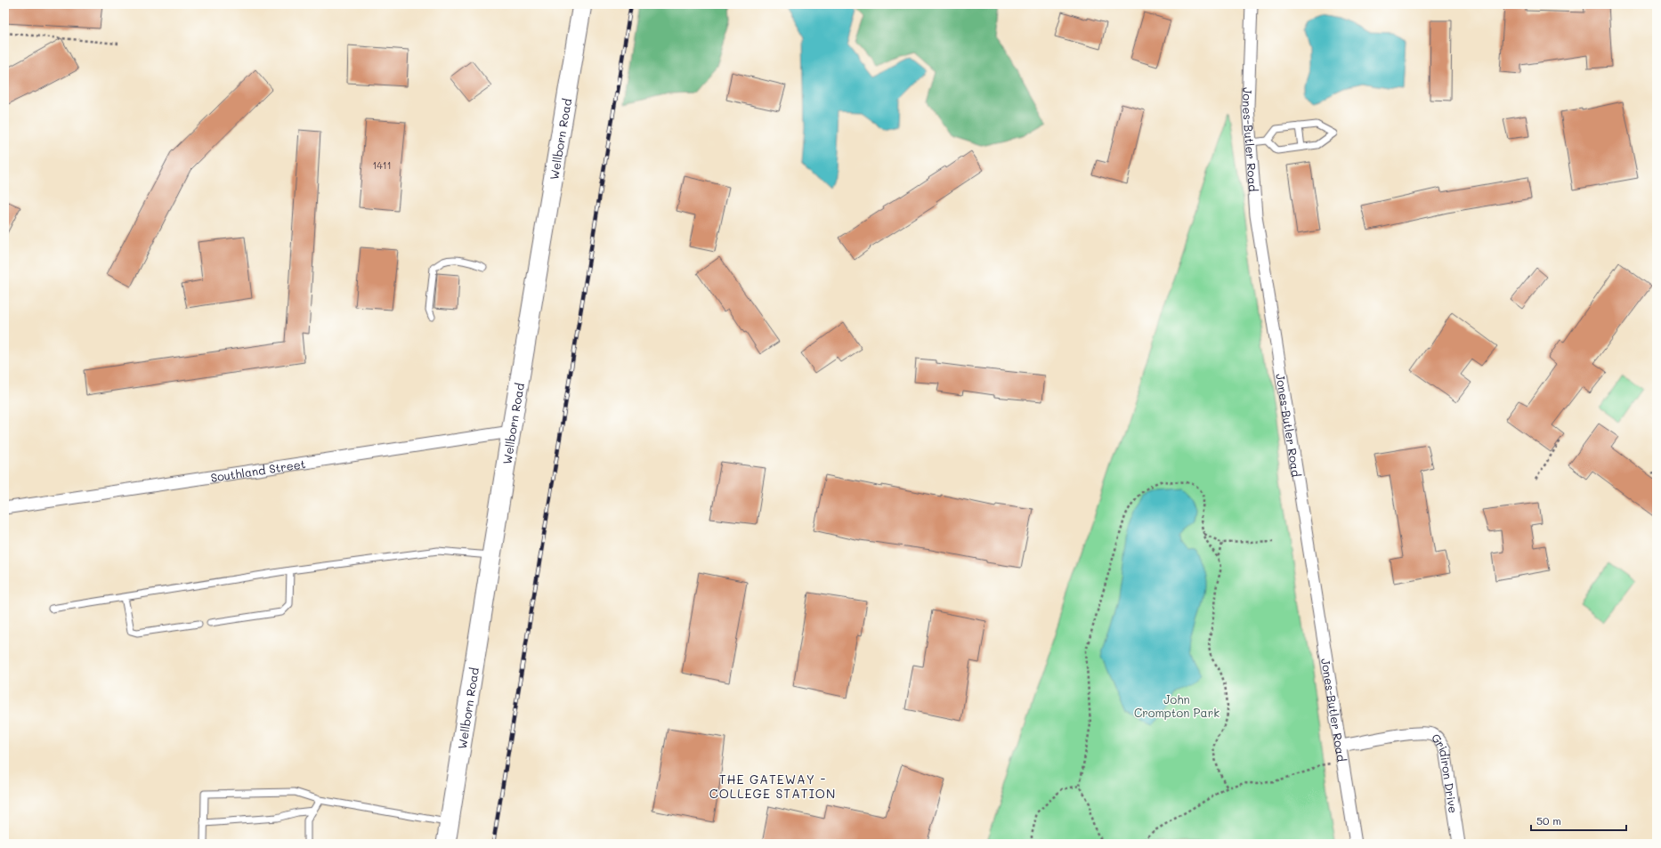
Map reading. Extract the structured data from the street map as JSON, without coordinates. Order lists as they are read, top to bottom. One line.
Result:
{"streets":{"main road":["Wellborn Road"],"street":["Jones-Butler Road","Southland Street","Gridiron Drive"]},"crossings":[["Wellborn Road","Southland Street"],["Jones-Butler Road","Gridiron Drive"]],"districts":["THE GATEWAY - COLLEGE STATION"],"parks":["John Crompton Park"],"house_numbers":["1411"],"scale_bar":"50 m"}
